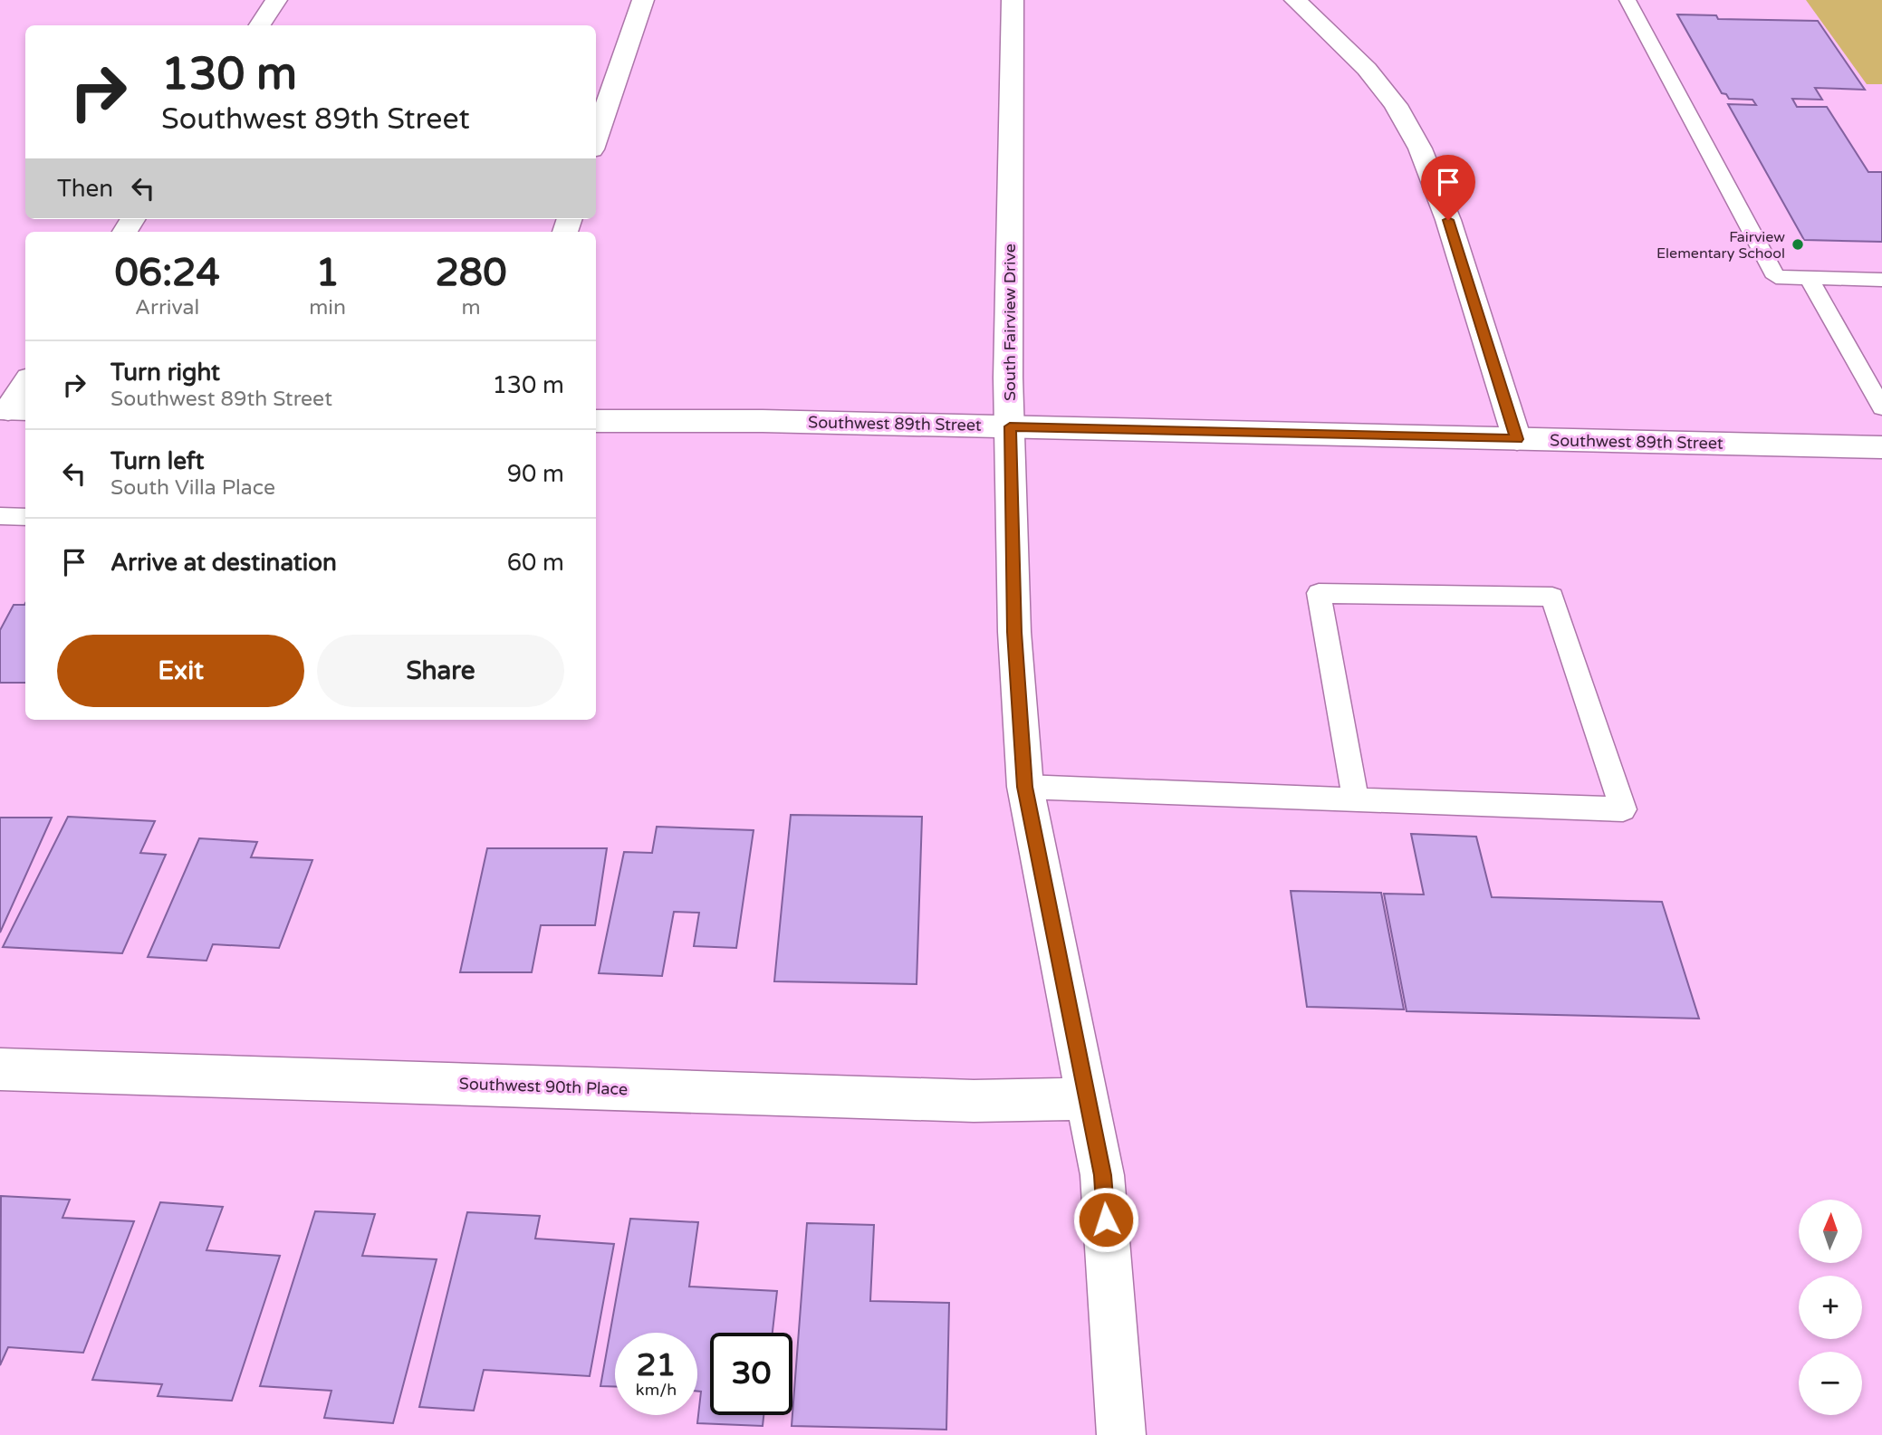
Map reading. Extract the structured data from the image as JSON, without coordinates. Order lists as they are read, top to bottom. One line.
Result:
{"streets":{"street":["South Fairview Drive","Southwest 89th Street","Southwest 90th Place"]},"crossings":[["South Fairview Drive","Southwest 89th Street"],["South Fairview Drive","Southwest 90th Place"]],"places":["Fairview Elementary School"],"north":"top","page":{"turn":["130 m","Southwest 89th Street"],"then":"Then","eta":["06:24","Arrival","1","min","280","m"],"list":[{"name":"Turn right","note":"Southwest 89th Street","value":"130 m"},{"name":"Turn left","note":"South Villa Place","value":"90 m"},{"name":"Arrive at destination","value":"60 m"}],"buttons":["Exit","Share"],"map_buttons":["+","−"],"speed":"21 km/h","limit":"30"}}
